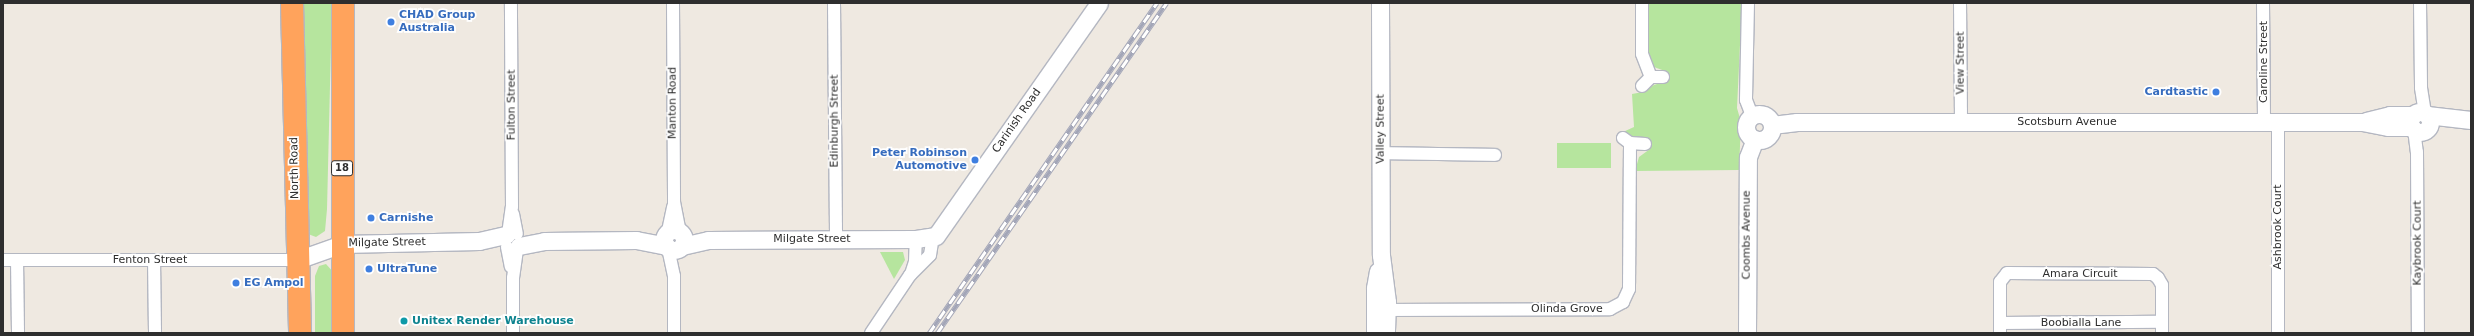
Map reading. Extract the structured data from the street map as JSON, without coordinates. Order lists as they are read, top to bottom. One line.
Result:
{"streets":{"highway":["North Road","18"],"street":["Caroline Street","View Street","Manton Road","Fulton Street","Edinburgh Street","Carinish Road","Scotsburn Avenue","Valley Street","Ashbrook Court","Coombs Avenue","Milgate Street","Kaybrook Court","Fenton Street","Amara Circuit","Olinda Grove","Boobialla Lane"]},"crossings":[["Caroline Street","Scotsburn Avenue"],["Caroline Street","Ashbrook Court"],["View Street","Scotsburn Avenue"],["Manton Road","Milgate Street"],["Fulton Street","Milgate Street"],["Edinburgh Street","Milgate Street"],["Scotsburn Avenue","Ashbrook Court"],["Scotsburn Avenue","Coombs Avenue"],["Scotsburn Avenue","Kaybrook Court"],["Valley Street","Olinda Grove"],["North Road","Milgate Street"],["North Road","Fenton Street"],["18","Milgate Street"],["Milgate Street","Fenton Street"],["Amara Circuit","Boobialla Lane"]],"places":["CHAD Group Australia","Cardtastic","Peter Robinson Automotive","Carnishe","UltraTune","EG Ampol","Unitex Render Warehouse"]}
